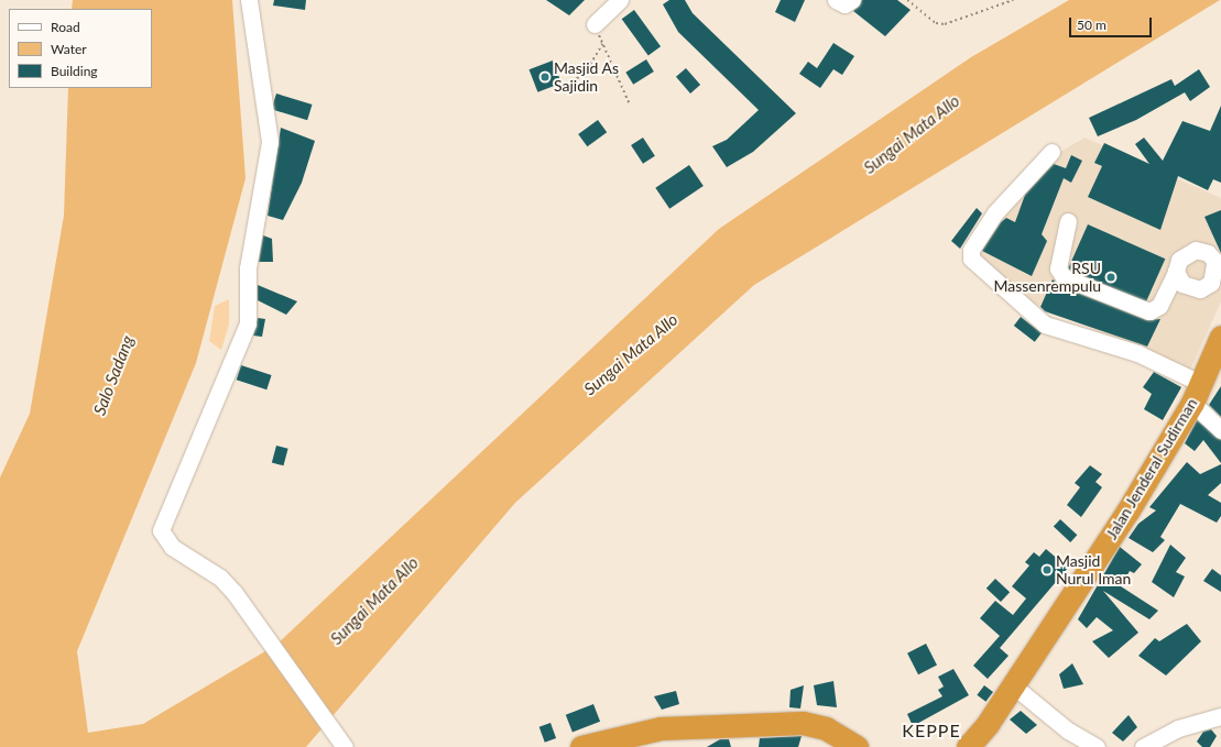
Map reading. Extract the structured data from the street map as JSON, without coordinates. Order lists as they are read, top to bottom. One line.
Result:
{"streets":{"highway":["Jalan Jenderal Sudirman"]},"districts":["KEPPE"],"water":["Sungai Mata Allo","Salo Sadang"],"places":["Masjid As Sajidin","RSU Massenrempulu","Masjid Nurul Iman"],"legend":["Road","Water","Building"],"scale_bar":"50 m"}
